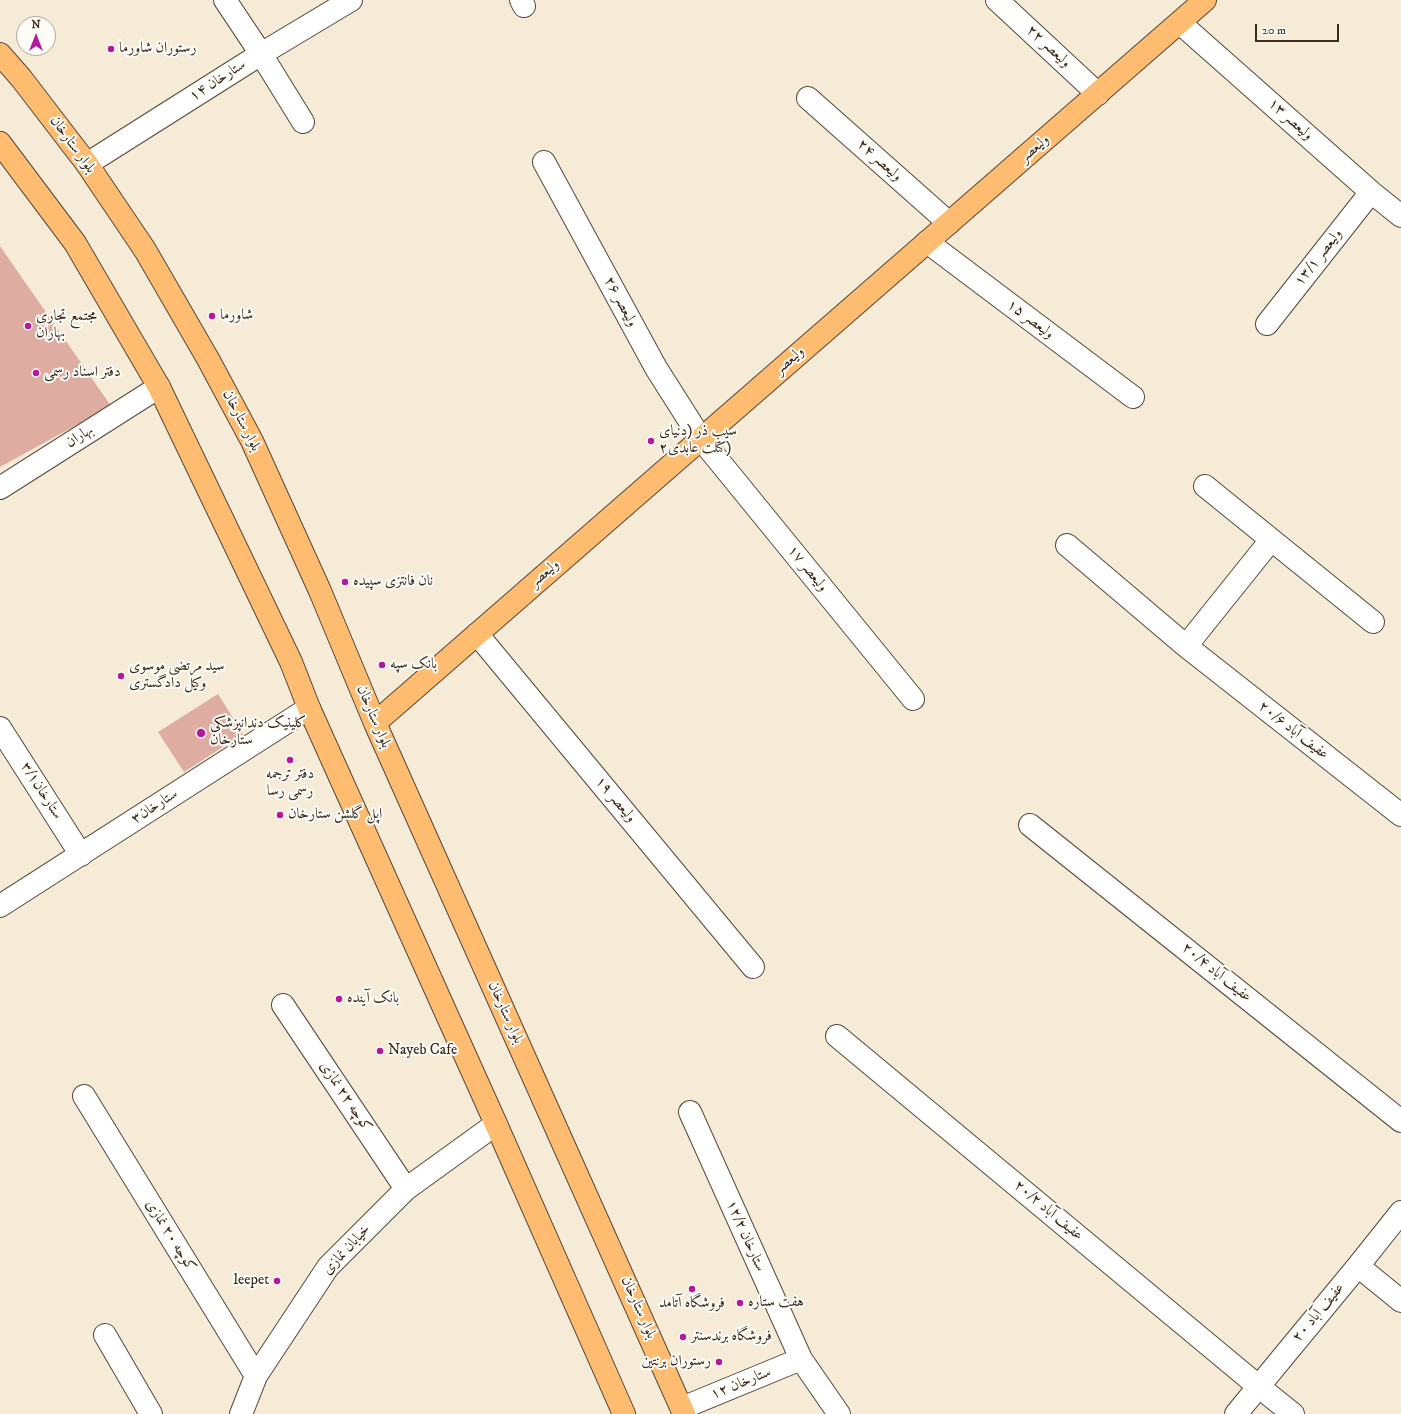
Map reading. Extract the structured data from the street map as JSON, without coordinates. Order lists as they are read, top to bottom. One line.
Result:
{"streets":{"main road":["بلوار ستارخان","ولیعصر"],"street":["۲۲ ولیعصر","۱۴ ستارخان","۱۳ ولیعصر","۲۴ ولیعصر","۱۳/۱ ولیعصر","۲۶ ولیعصر","۱۵ ولیعصر","بهاران","۱۷ ولیعصر","عفیف آباد ۲۰/۶","ستارخان۳/۱","۱۹ ولیعصر","ستارخان۳","عفیف آباد ۲۰/۴","کوچه ۲۲ نمازی","عفیف آباد ۲۰/۲","کوچه ۲۰ نمازی","۱۲/۲ ستارخان","خیابان نمازی","عفیف آباد ۲۰","۱۲ ستارخان"]},"crossings":[["۲۲ ولیعصر","ولیعصر"],["۱۴ ستارخان","بلوار ستارخان"],["۱۳ ولیعصر","ولیعصر"],["۱۳ ولیعصر","۱۳/۱ ولیعصر"],["بلوار ستارخان","ولیعصر"],["بلوار ستارخان","۱۲ ستارخان"],["ولیعصر","۲۴ ولیعصر"],["ولیعصر","۲۶ ولیعصر"],["ولیعصر","۱۵ ولیعصر"],["ولیعصر","۱۷ ولیعصر"],["ولیعصر","۱۹ ولیعصر"],["۲۶ ولیعصر","۱۷ ولیعصر"],["ستارخان۳/۱","ستارخان۳"],["کوچه ۲۲ نمازی","خیابان نمازی"],["عفیف آباد ۲۰/۲","عفیف آباد ۲۰"],["کوچه ۲۰ نمازی","خیابان نمازی"],["۱۲/۲ ستارخان","۱۲ ستارخان"]],"places":["رستوران شاورما","شاورما","مجتمع تجاری بهاران","دفتر اسناد رسمی","سیب ذر (دنیای کتلت عابدی۲)","نان فانتزی سپیده","بانک سپه","سید مرتضی موسوی وکیل دادگستری","کلینیک دندانپزشکی ستارخان","دفتر ترجمه رسمی رسا","اپل گلشن ستارخان","بانک آینده","Nayeb Cafe","leepet","فروشگاه آتامد","هفت ستاره","فروشگاه برندسنتر","رستوران برنتین"],"scale_bar":"20 m","north":"top"}
